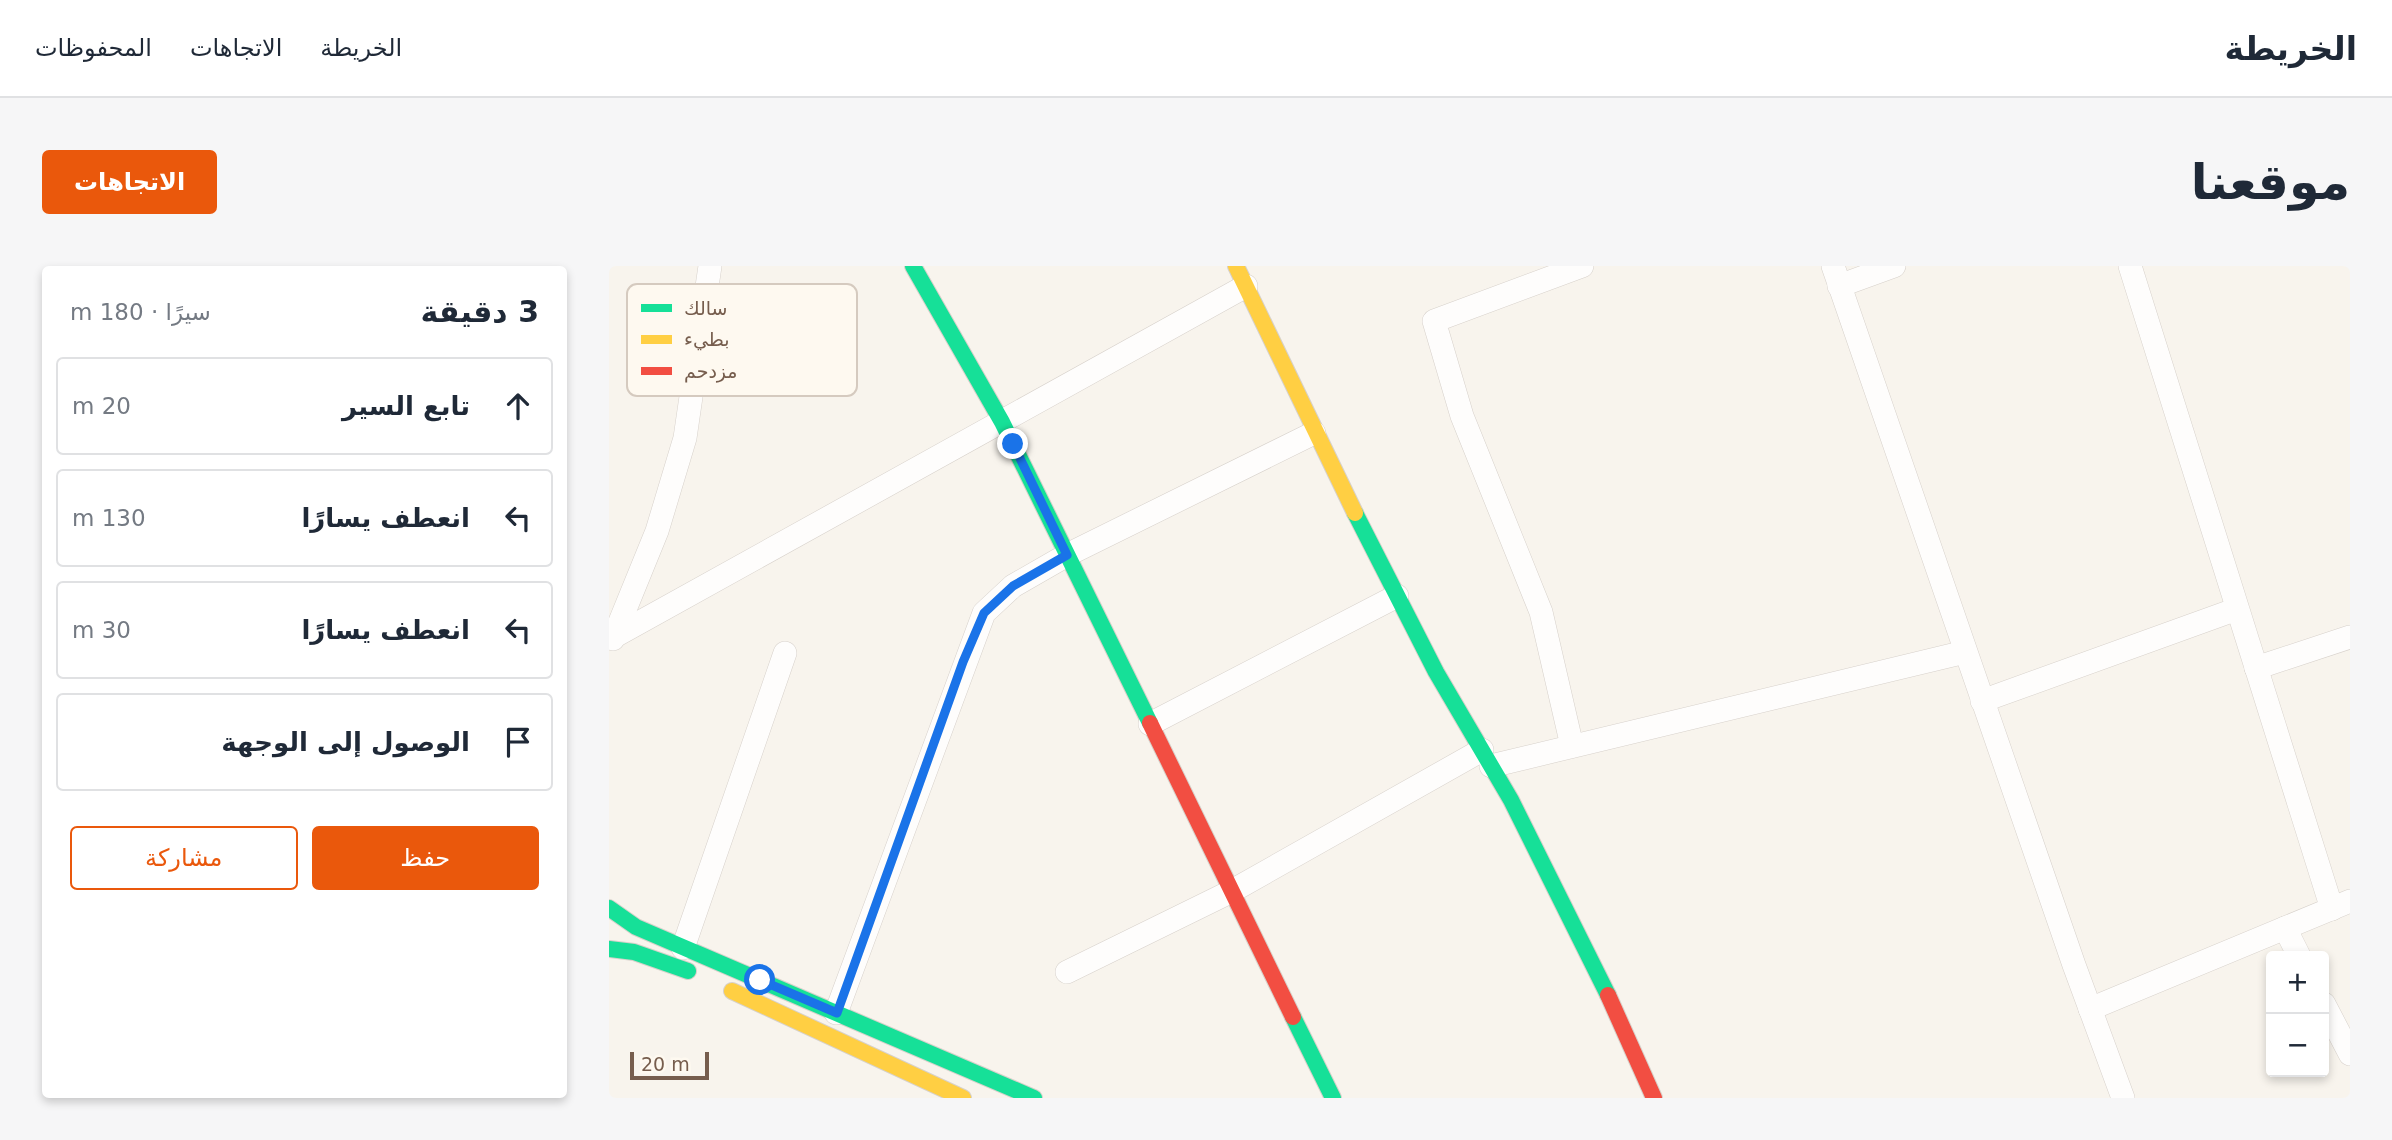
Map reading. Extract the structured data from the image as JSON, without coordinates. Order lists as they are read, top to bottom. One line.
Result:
{"legend":["سالك","بطيء","مزدحم"],"scale_bar":"20 m","page":{"header":"الخريطة","nav":["الخريطة","الاتجاهات","المحفوظات"],"buttons":["الاتجاهات",["حفظ","مشاركة"]],"title":"موقعنا","heading":["3 دقيقة","سيرًا · 180 m"],"list":[["تابع السير","20 m"],["انعطف يسارًا","130 m"],["انعطف يسارًا","30 m"],"الوصول إلى الوجهة"],"map_buttons":["+","−"],"scale":"20 m"}}
